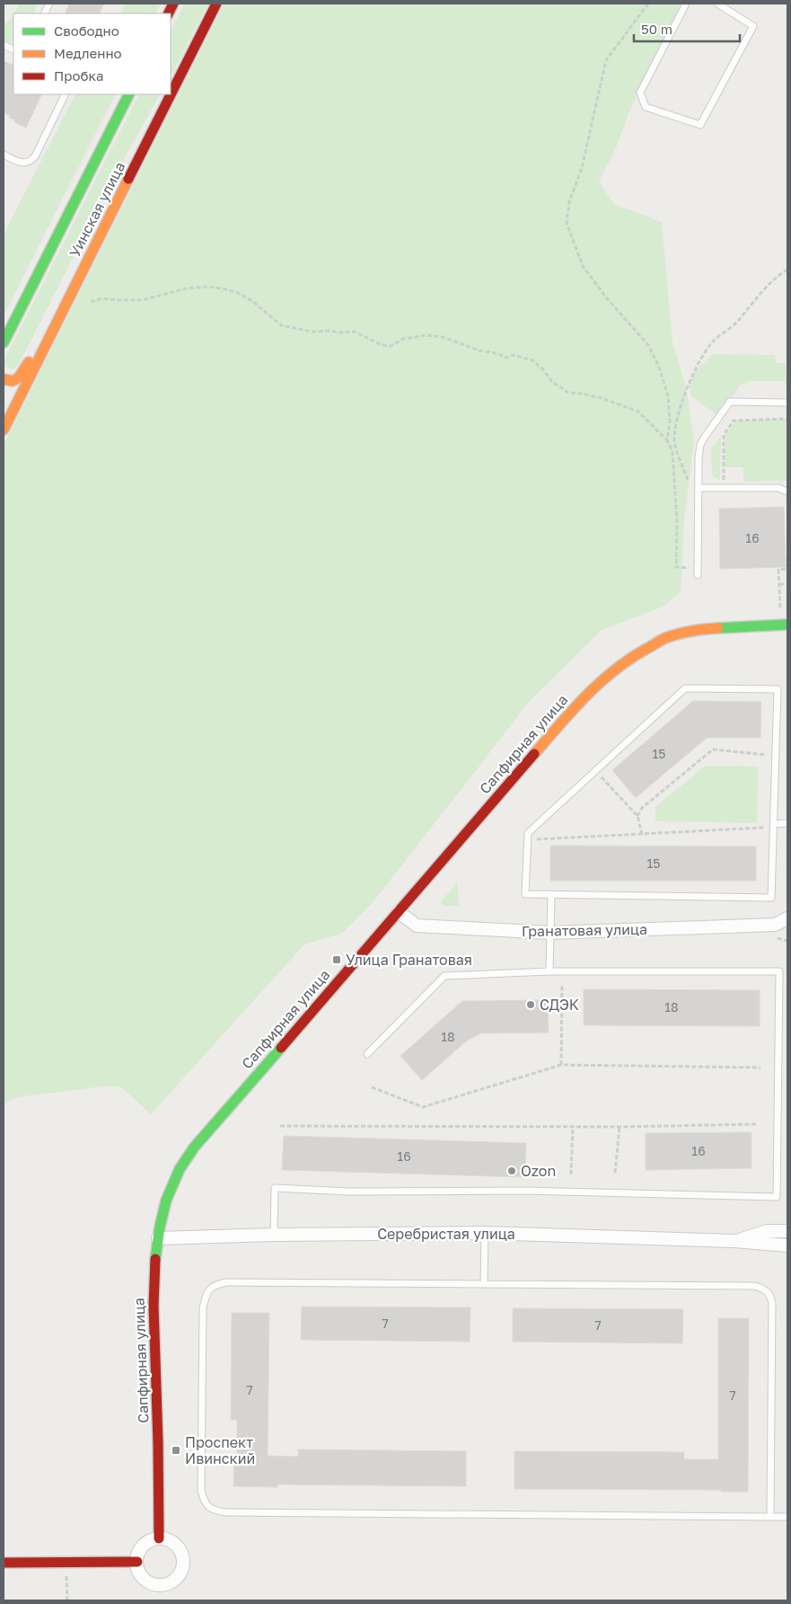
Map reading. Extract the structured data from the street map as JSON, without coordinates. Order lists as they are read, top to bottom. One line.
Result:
{"streets":{"street":["Уинская улица","Сапфирная улица","Гранатовая улица","Серебристая улица"]},"crossings":[["Сапфирная улица","Гранатовая улица"],["Сапфирная улица","Серебристая улица"]],"places":{"transit":["Улица Гранатовая","Проспект Ивинский"],"other":["СДЭК","Ozon"]},"house_numbers":["16","15","15","18","18","16","16","7","7","7","7"],"legend":["Свободно","Медленно","Пробка"],"scale_bar":"50 m"}
